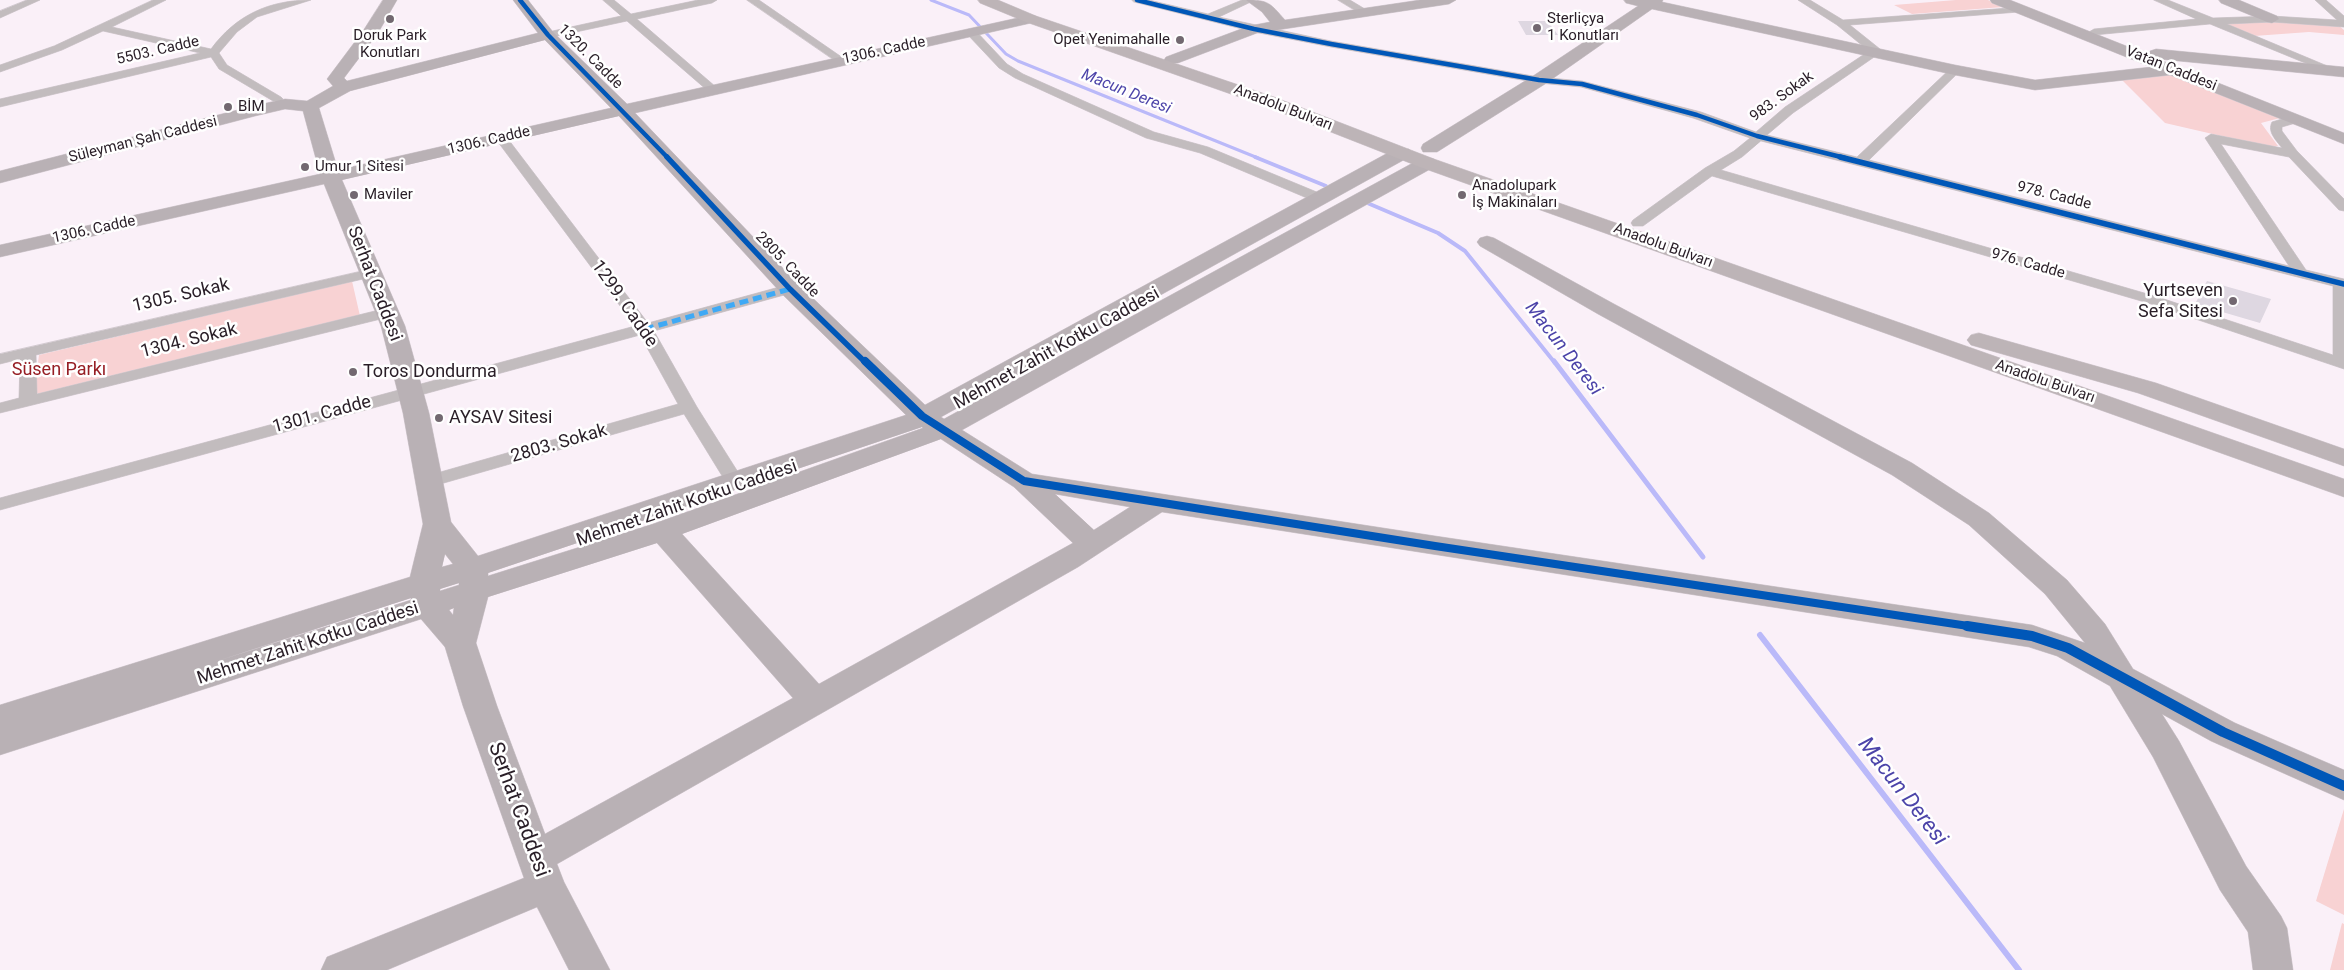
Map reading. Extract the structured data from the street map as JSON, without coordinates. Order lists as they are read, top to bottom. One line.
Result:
{"streets":{"main road":["Anadolu Bulvarı"],"street":["5503. Cadde","1306. Cadde","1320. Cadde","Vatan Caddesi","983. Sokak","Süleyman Şah Caddesi","978. Cadde","976. Cadde","2805. Cadde","Serhat Caddesi","1305. Sokak","1299. Cadde","1304. Sokak","Mehmet Zahit Kotku Caddesi","1301. Cadde","2803. Sokak"]},"crossings":[["1306. Cadde","1320. Cadde"],["1306. Cadde","Anadolu Bulvarı"],["1306. Cadde","2805. Cadde"],["1306. Cadde","Serhat Caddesi"],["1306. Cadde","1299. Cadde"],["1320. Cadde","2805. Cadde"],["983. Sokak","Anadolu Bulvarı"],["983. Sokak","978. Cadde"],["983. Sokak","976. Cadde"],["Anadolu Bulvarı","Mehmet Zahit Kotku Caddesi"],["Süleyman Şah Caddesi","Serhat Caddesi"],["978. Cadde","Mehmet Zahit Kotku Caddesi"],["2805. Cadde","Mehmet Zahit Kotku Caddesi"],["2805. Cadde","1301. Cadde"],["Serhat Caddesi","1305. Sokak"],["Serhat Caddesi","1304. Sokak"],["Serhat Caddesi","Mehmet Zahit Kotku Caddesi"],["Serhat Caddesi","1301. Cadde"],["Serhat Caddesi","2803. Sokak"],["1299. Cadde","Mehmet Zahit Kotku Caddesi"],["1299. Cadde","1301. Cadde"],["1299. Cadde","2803. Sokak"]],"water":["Macun Deresi"],"parks":["Süsen Parkı"],"places":["Doruk Park Konutları","Sterliçya 1 Konutları","Opet Yenimahalle","BİM","Umur 1 Sitesi","Maviler","Anadolupark İş Makinaları","Yurtseven Sefa Sitesi","Toros Dondurma","AYSAV Sitesi"]}
